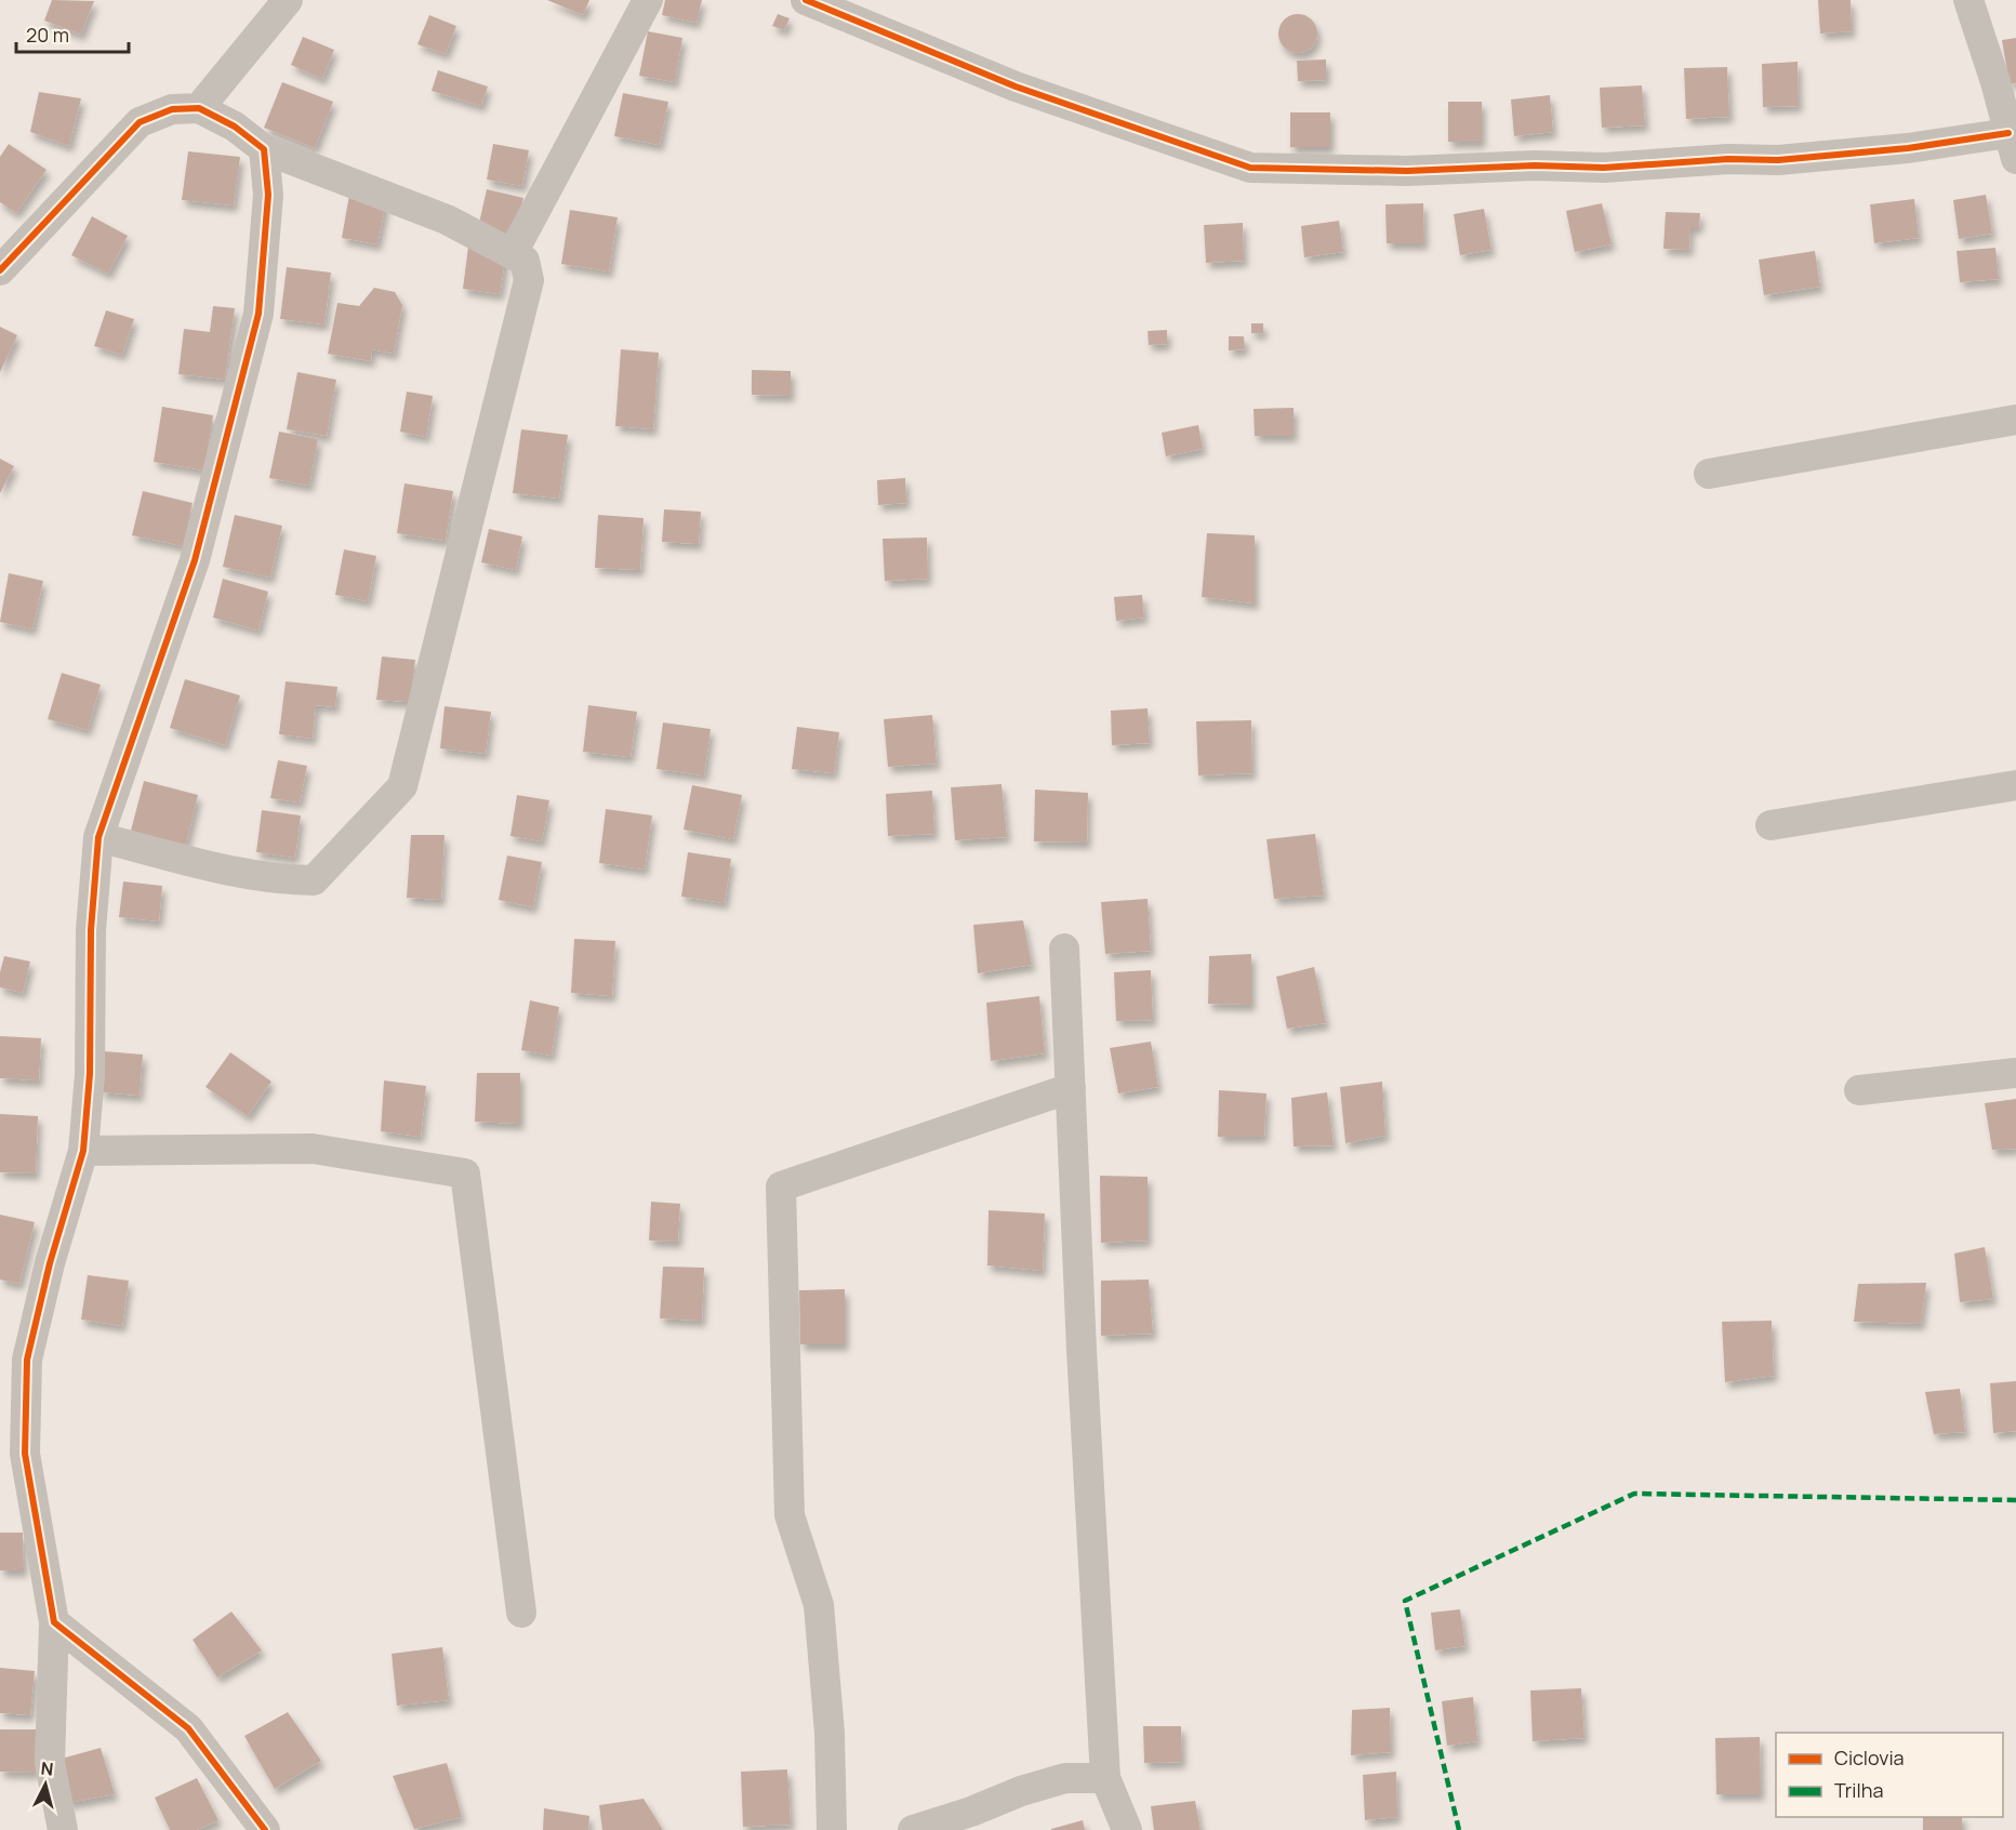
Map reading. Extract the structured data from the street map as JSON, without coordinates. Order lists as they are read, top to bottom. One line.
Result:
{"legend":["Ciclovia","Trilha"],"scale_bar":"20 m","north":"top"}
